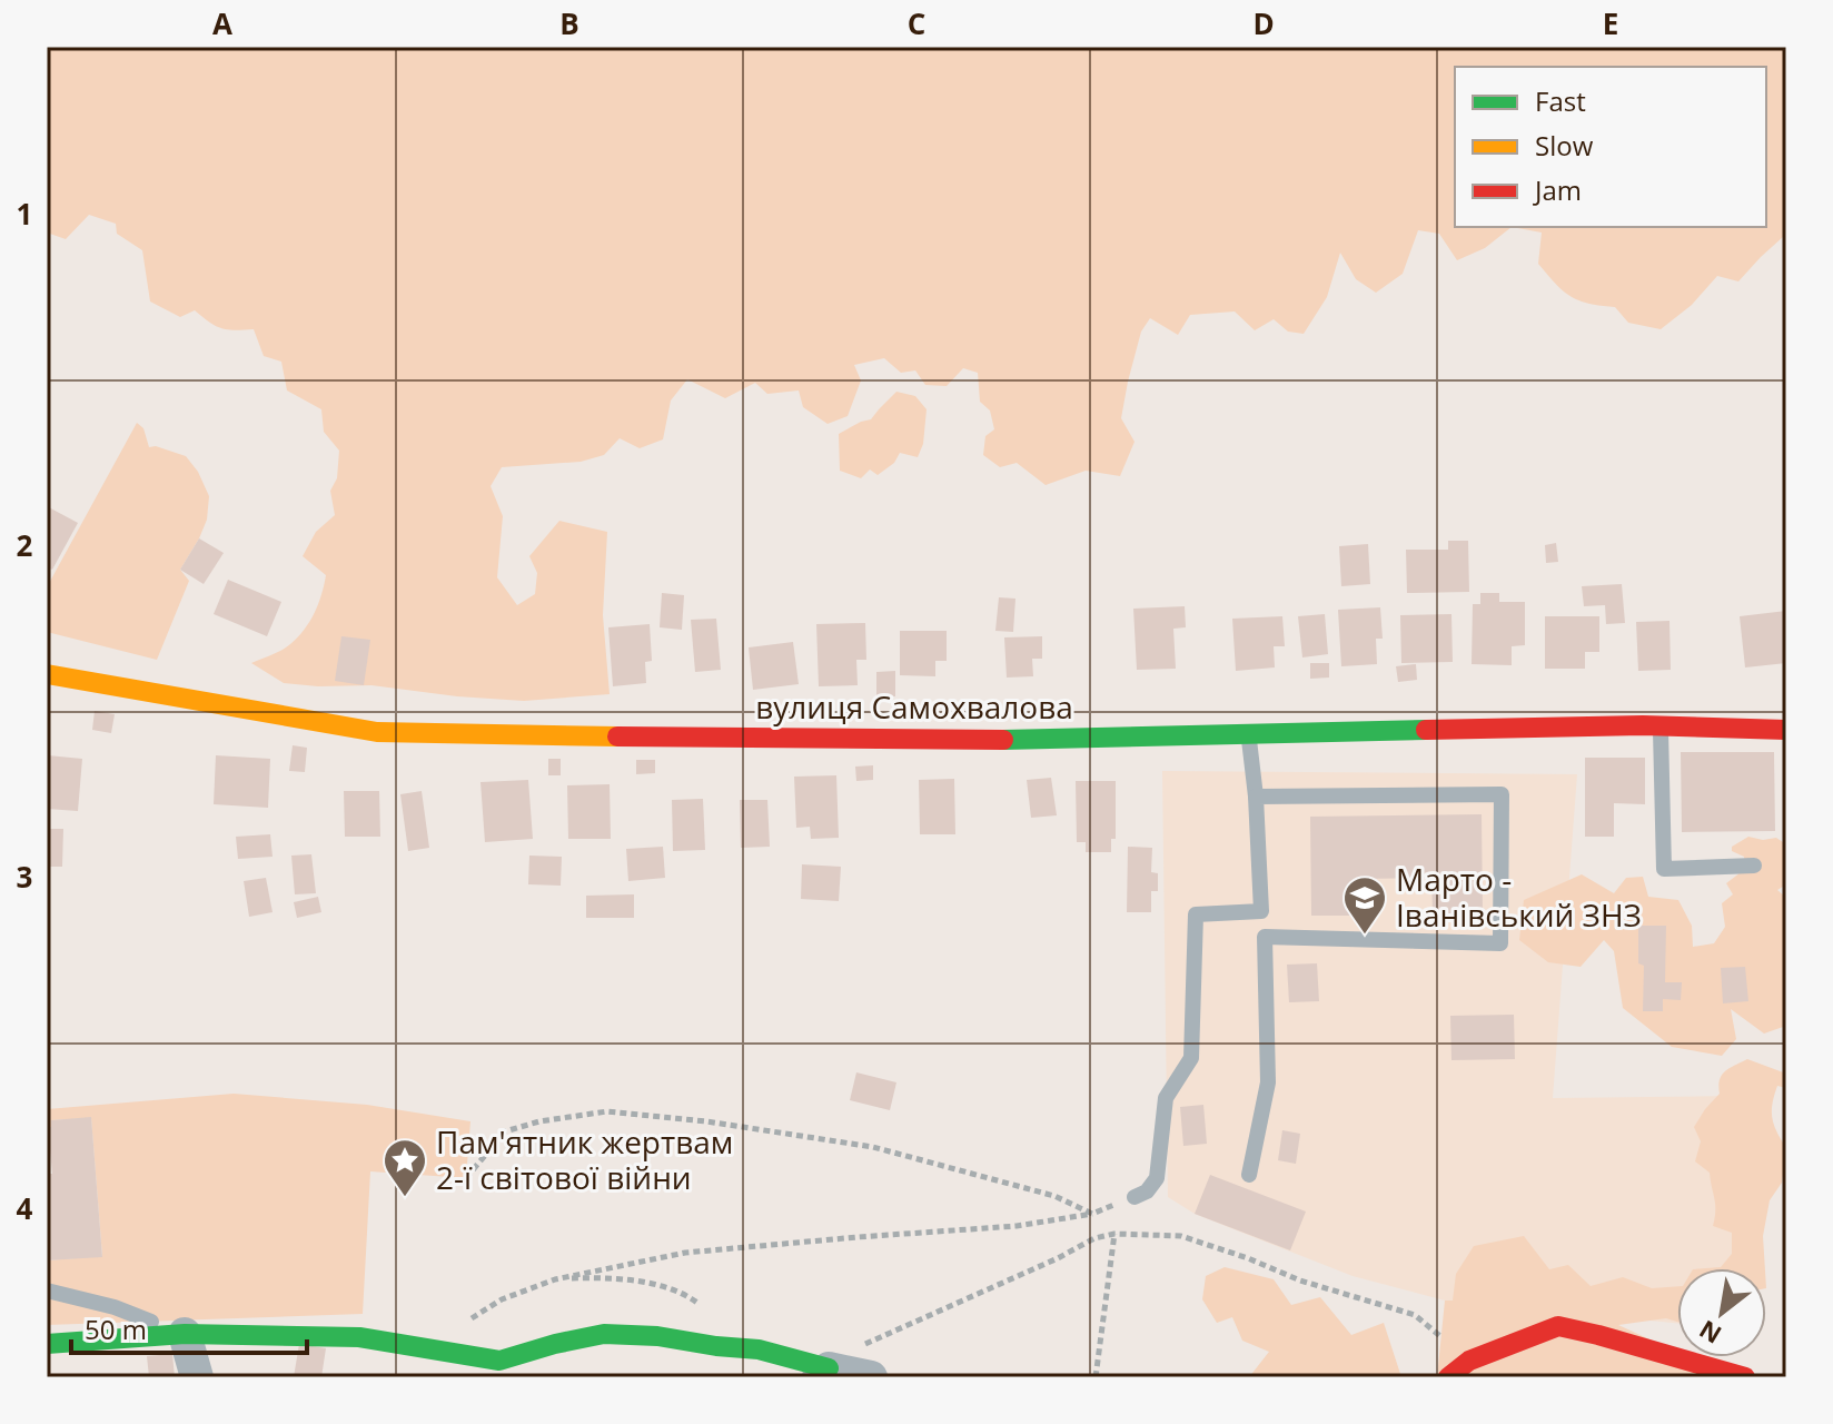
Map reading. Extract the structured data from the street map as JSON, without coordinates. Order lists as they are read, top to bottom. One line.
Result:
{"streets":{"street":["вулиця Самохвалова"]},"places":{"school or university":["Марто - Іванівський ЗНЗ"],"place":["Пам'ятник жертвам 2-ї світової війни"]},"legend":["Fast","Slow","Jam"],"scale_bar":"50 m","north":"bottom left","grid":{"columns":["A","B","C","D","E"],"rows":["1","2","3","4"]}}
